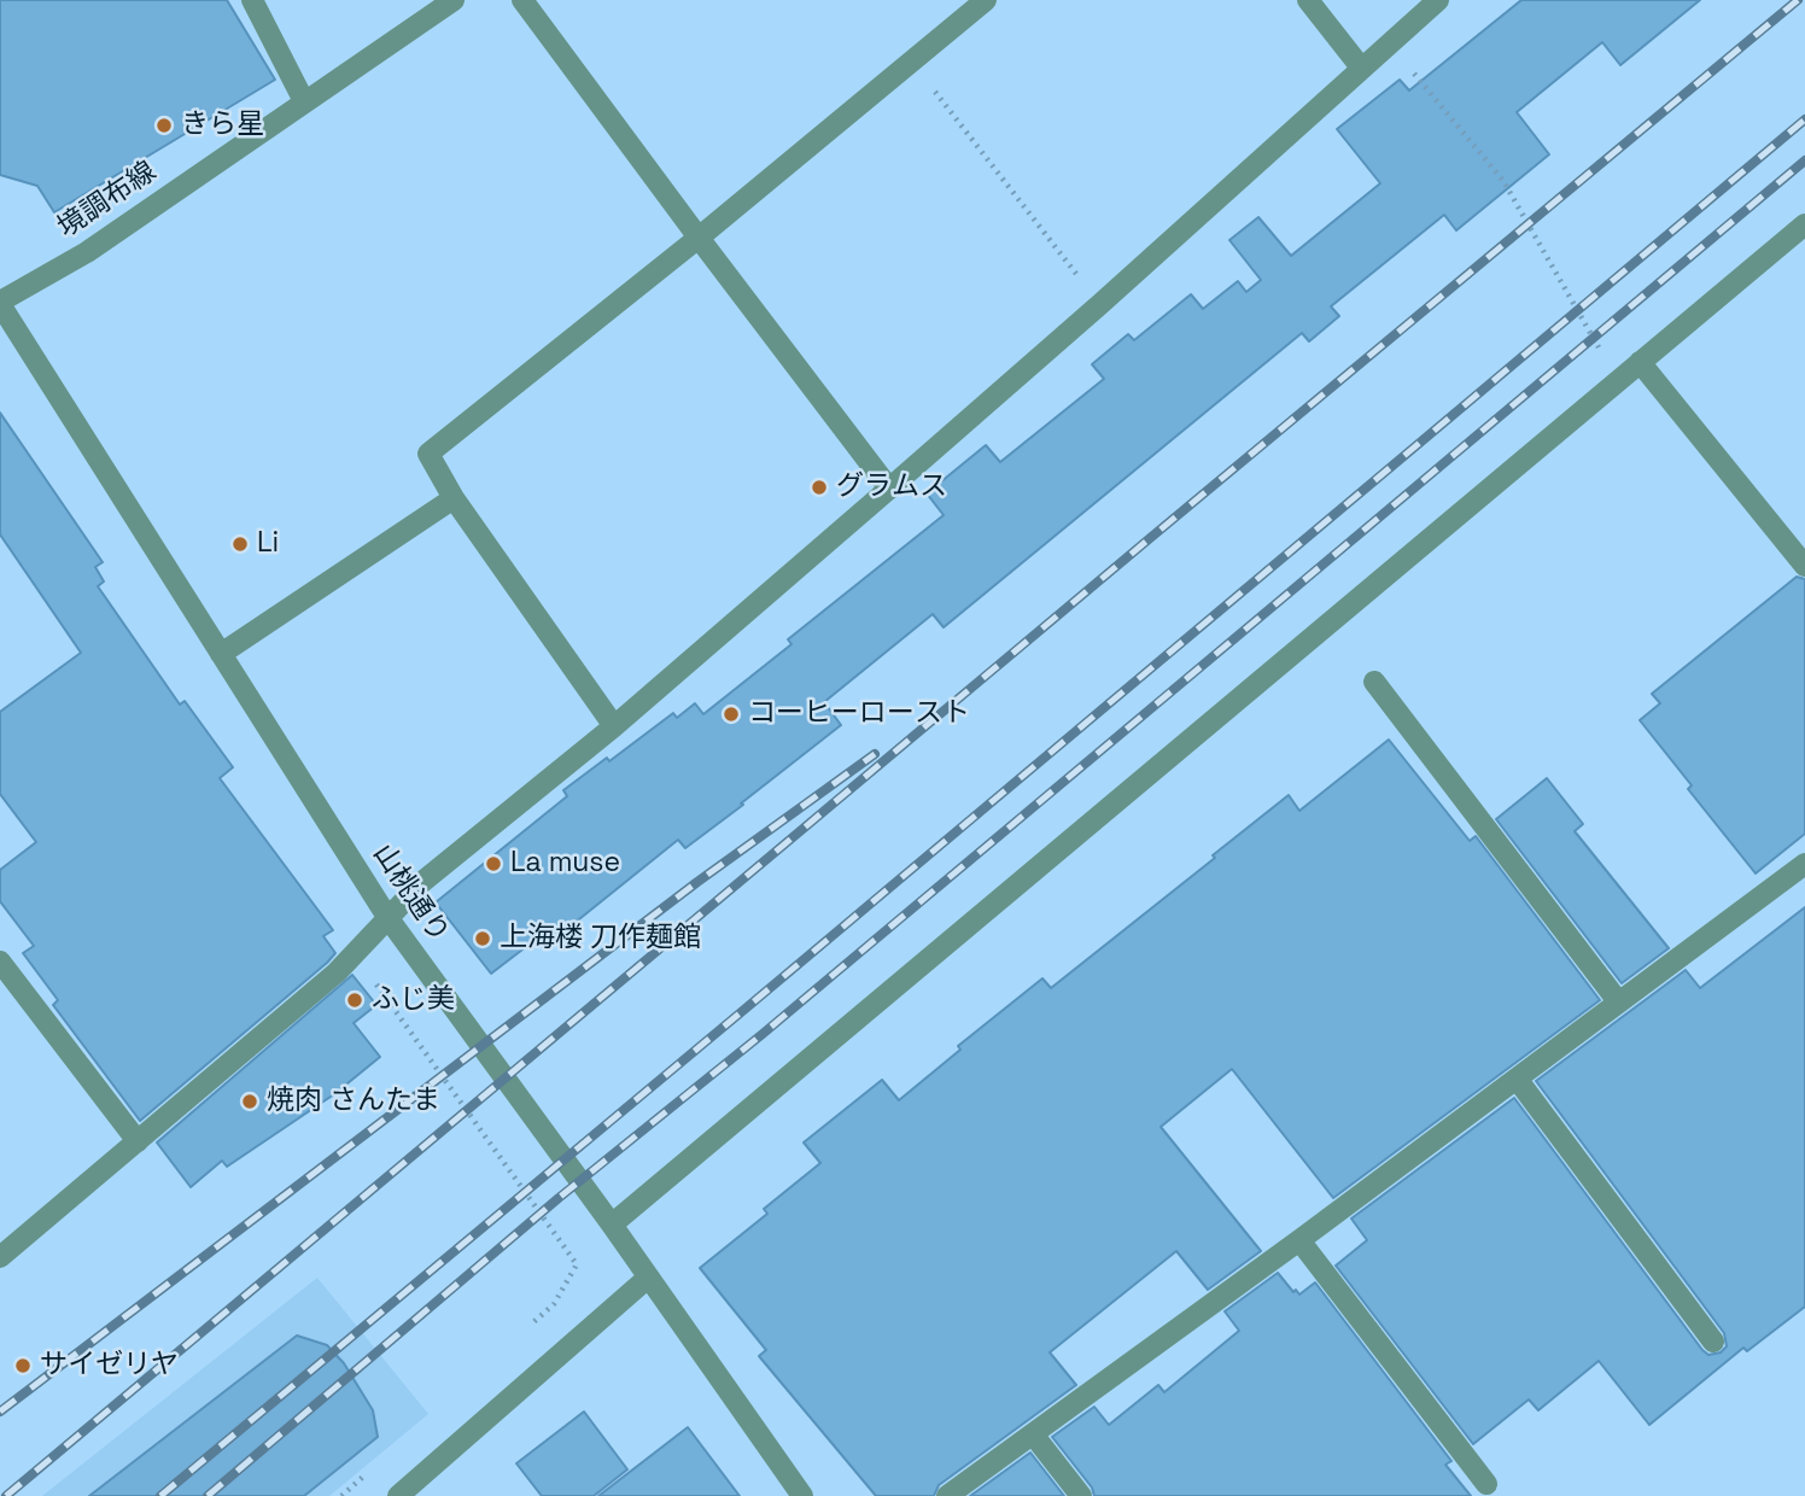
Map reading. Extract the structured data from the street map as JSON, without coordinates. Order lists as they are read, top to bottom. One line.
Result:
{"streets":{"street":["境調布線","山桃通り"]},"crossings":[["境調布線","山桃通り"]],"places":["きら星","グラムス","Li","コーヒーロースト","La muse","上海楼 刀作麺館","ふじ美","焼肉 さんたま","サイゼリヤ"]}
